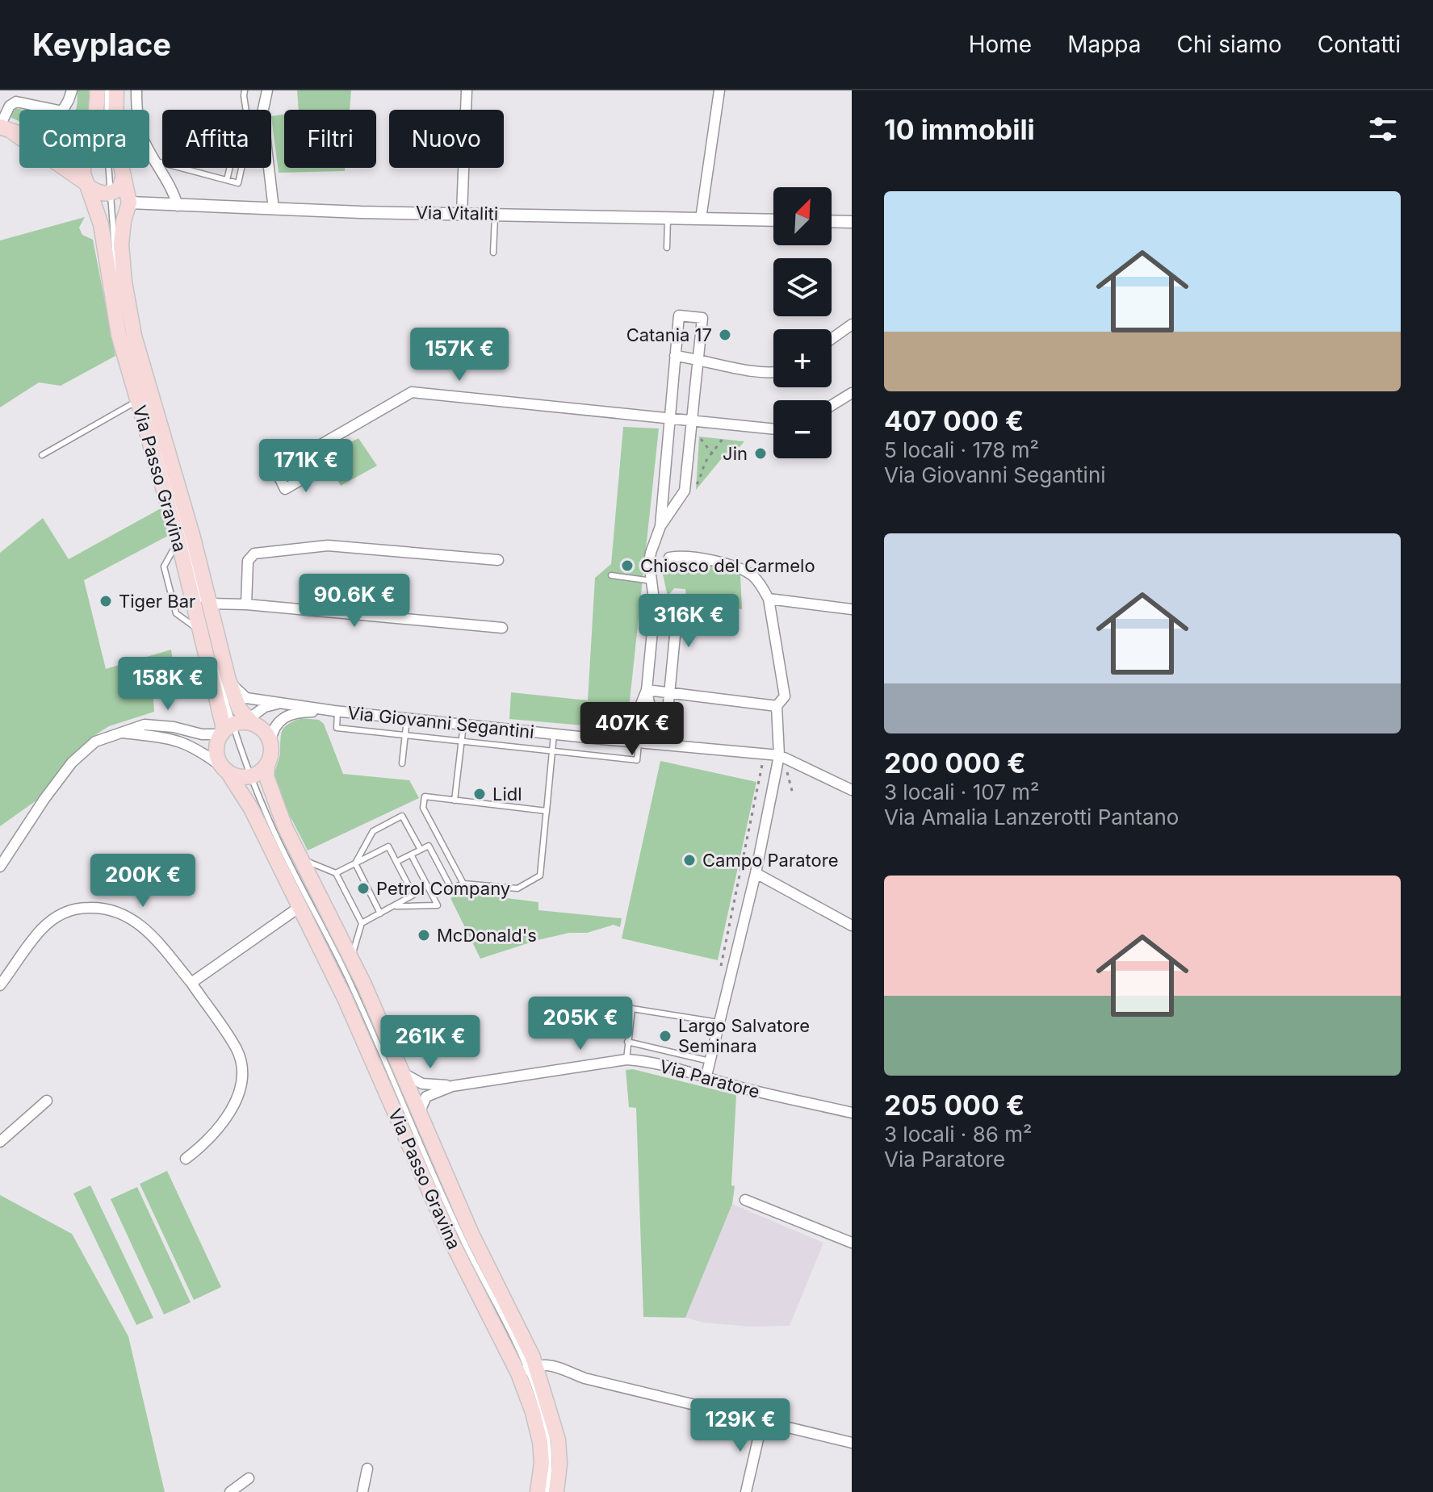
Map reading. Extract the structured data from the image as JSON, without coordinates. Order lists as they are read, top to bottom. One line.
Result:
{"streets":{"main road":["Via Passo Gravina"],"street":["Via Vitaliti","Via Giovanni Segantini","Via Paratore"]},"crossings":[["Via Vitaliti","Via Passo Gravina"],["Via Passo Gravina","Via Giovanni Segantini"],["Via Passo Gravina","Via Paratore"]],"places":["Catania 17","Jin","Chiosco del Carmelo","Tiger Bar","Lidl","Campo Paratore","Petrol Company","McDonald's","Largo Salvatore Seminara"],"north":"top right","page":{"header":"Keyplace","nav":["Home","Mappa","Chi siamo","Contatti"],"heading":"10 immobili","chip":["Compra","Affitta","Filtri","Nuovo"],"list":[{"name":"407 000 €","note":"5 locali · 178 m² · Via Giovanni Segantini"},{"name":"200 000 €","note":"3 locali · 107 m² · Via Amalia Lanzerotti Pantano"},{"name":"205 000 €","note":"3 locali · 86 m² · Via Paratore"}],"map_buttons":["+","−"],"price":["157K €","171K €","90.6K €","316K €","158K €","407K €","200K €","205K €","261K €","129K €"]}}
